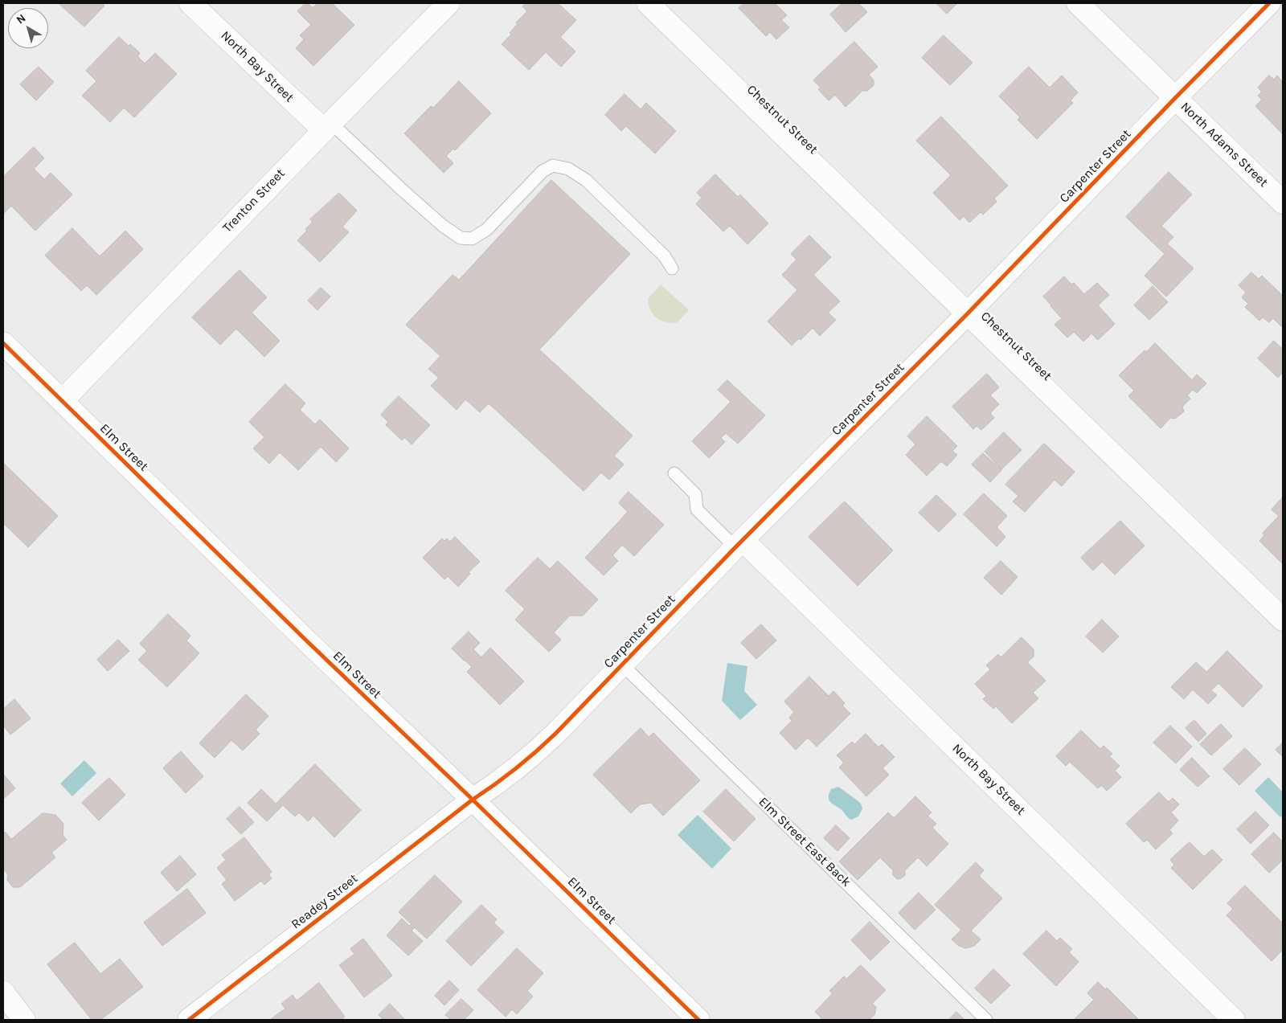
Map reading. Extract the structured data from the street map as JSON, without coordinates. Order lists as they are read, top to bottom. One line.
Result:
{"streets":{"street":["North Bay Street","Chestnut Street","North Adams Street","Carpenter Street","Trenton Street","Elm Street","Readey Street"],"lane":["Elm Street East Back"]},"crossings":[["North Bay Street","Carpenter Street"],["North Bay Street","Trenton Street"],["Chestnut Street","Carpenter Street"],["North Adams Street","Carpenter Street"],["Carpenter Street","Elm Street"],["Carpenter Street","Elm Street East Back"],["Carpenter Street","Readey Street"],["Trenton Street","Elm Street"],["Elm Street","Readey Street"]],"north":"top left"}
